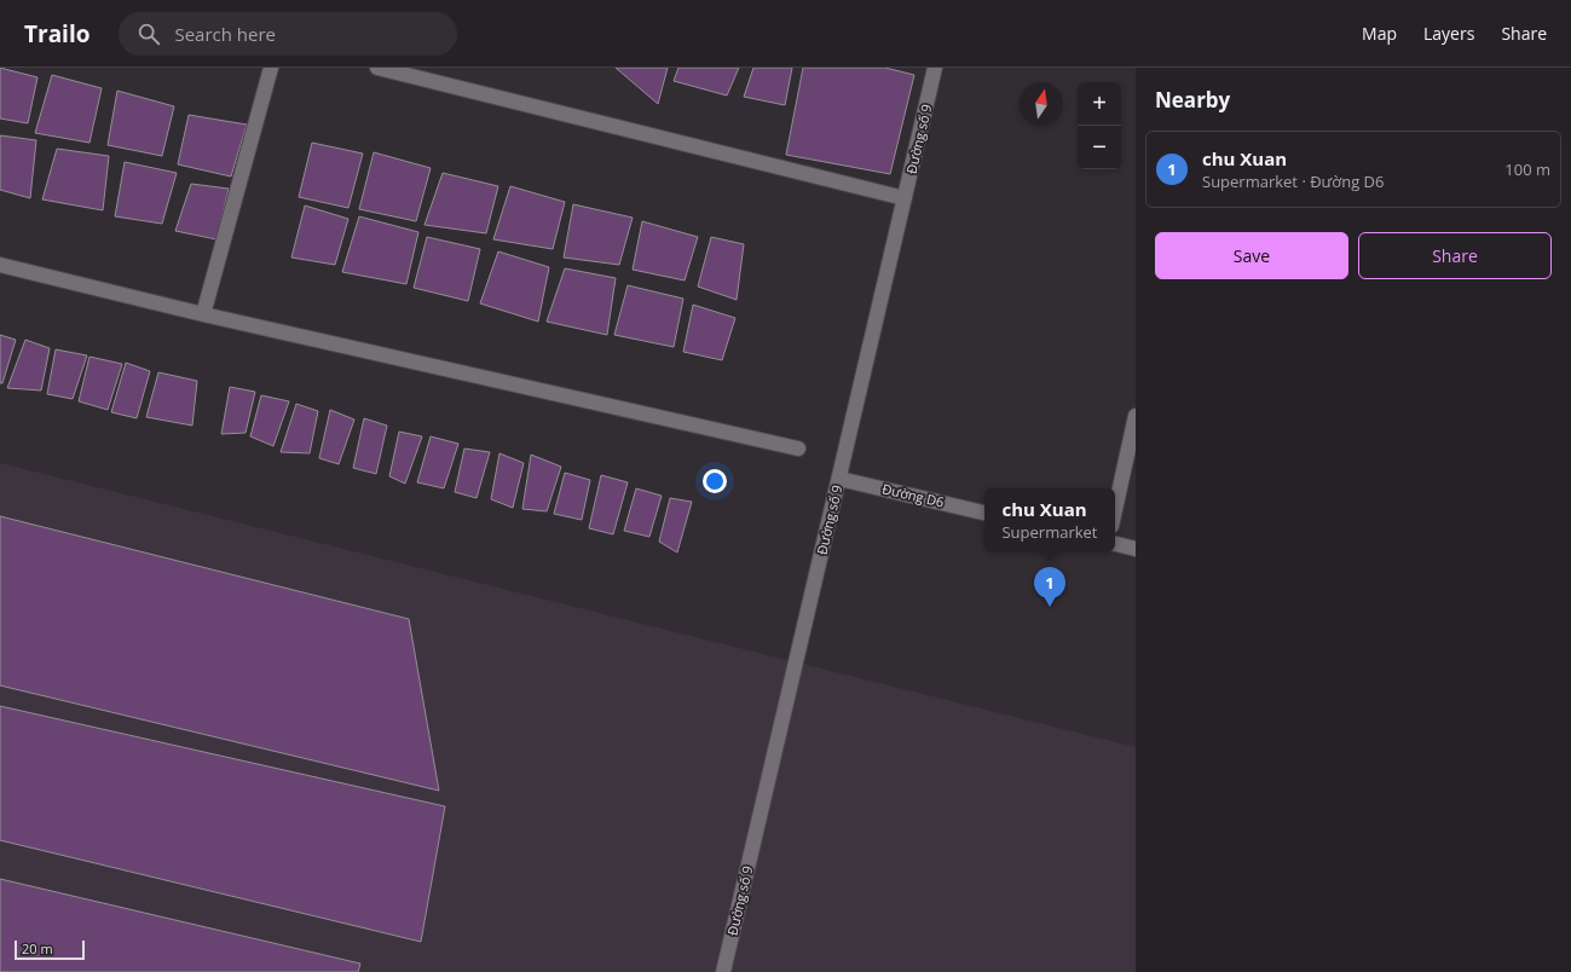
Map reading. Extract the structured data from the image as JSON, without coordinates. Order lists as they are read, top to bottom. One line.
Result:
{"streets":{"street":["Đường số 9","Đường D6"]},"crossings":[["Đường số 9","Đường D6"]],"scale_bar":"20 m","north":"top","page":{"header":"Trailo","search":"Search here","nav":["Map","Layers","Share"],"heading":"Nearby","map_buttons":["+","−"],"list":[{"mark":"1","name":"chu Xuan","note":"Supermarket · Đường D6","value":"100 m"}],"buttons":["Save","Share"],"popup":["chu Xuan","Supermarket"],"pins":"1","scale":"20 m"}}
